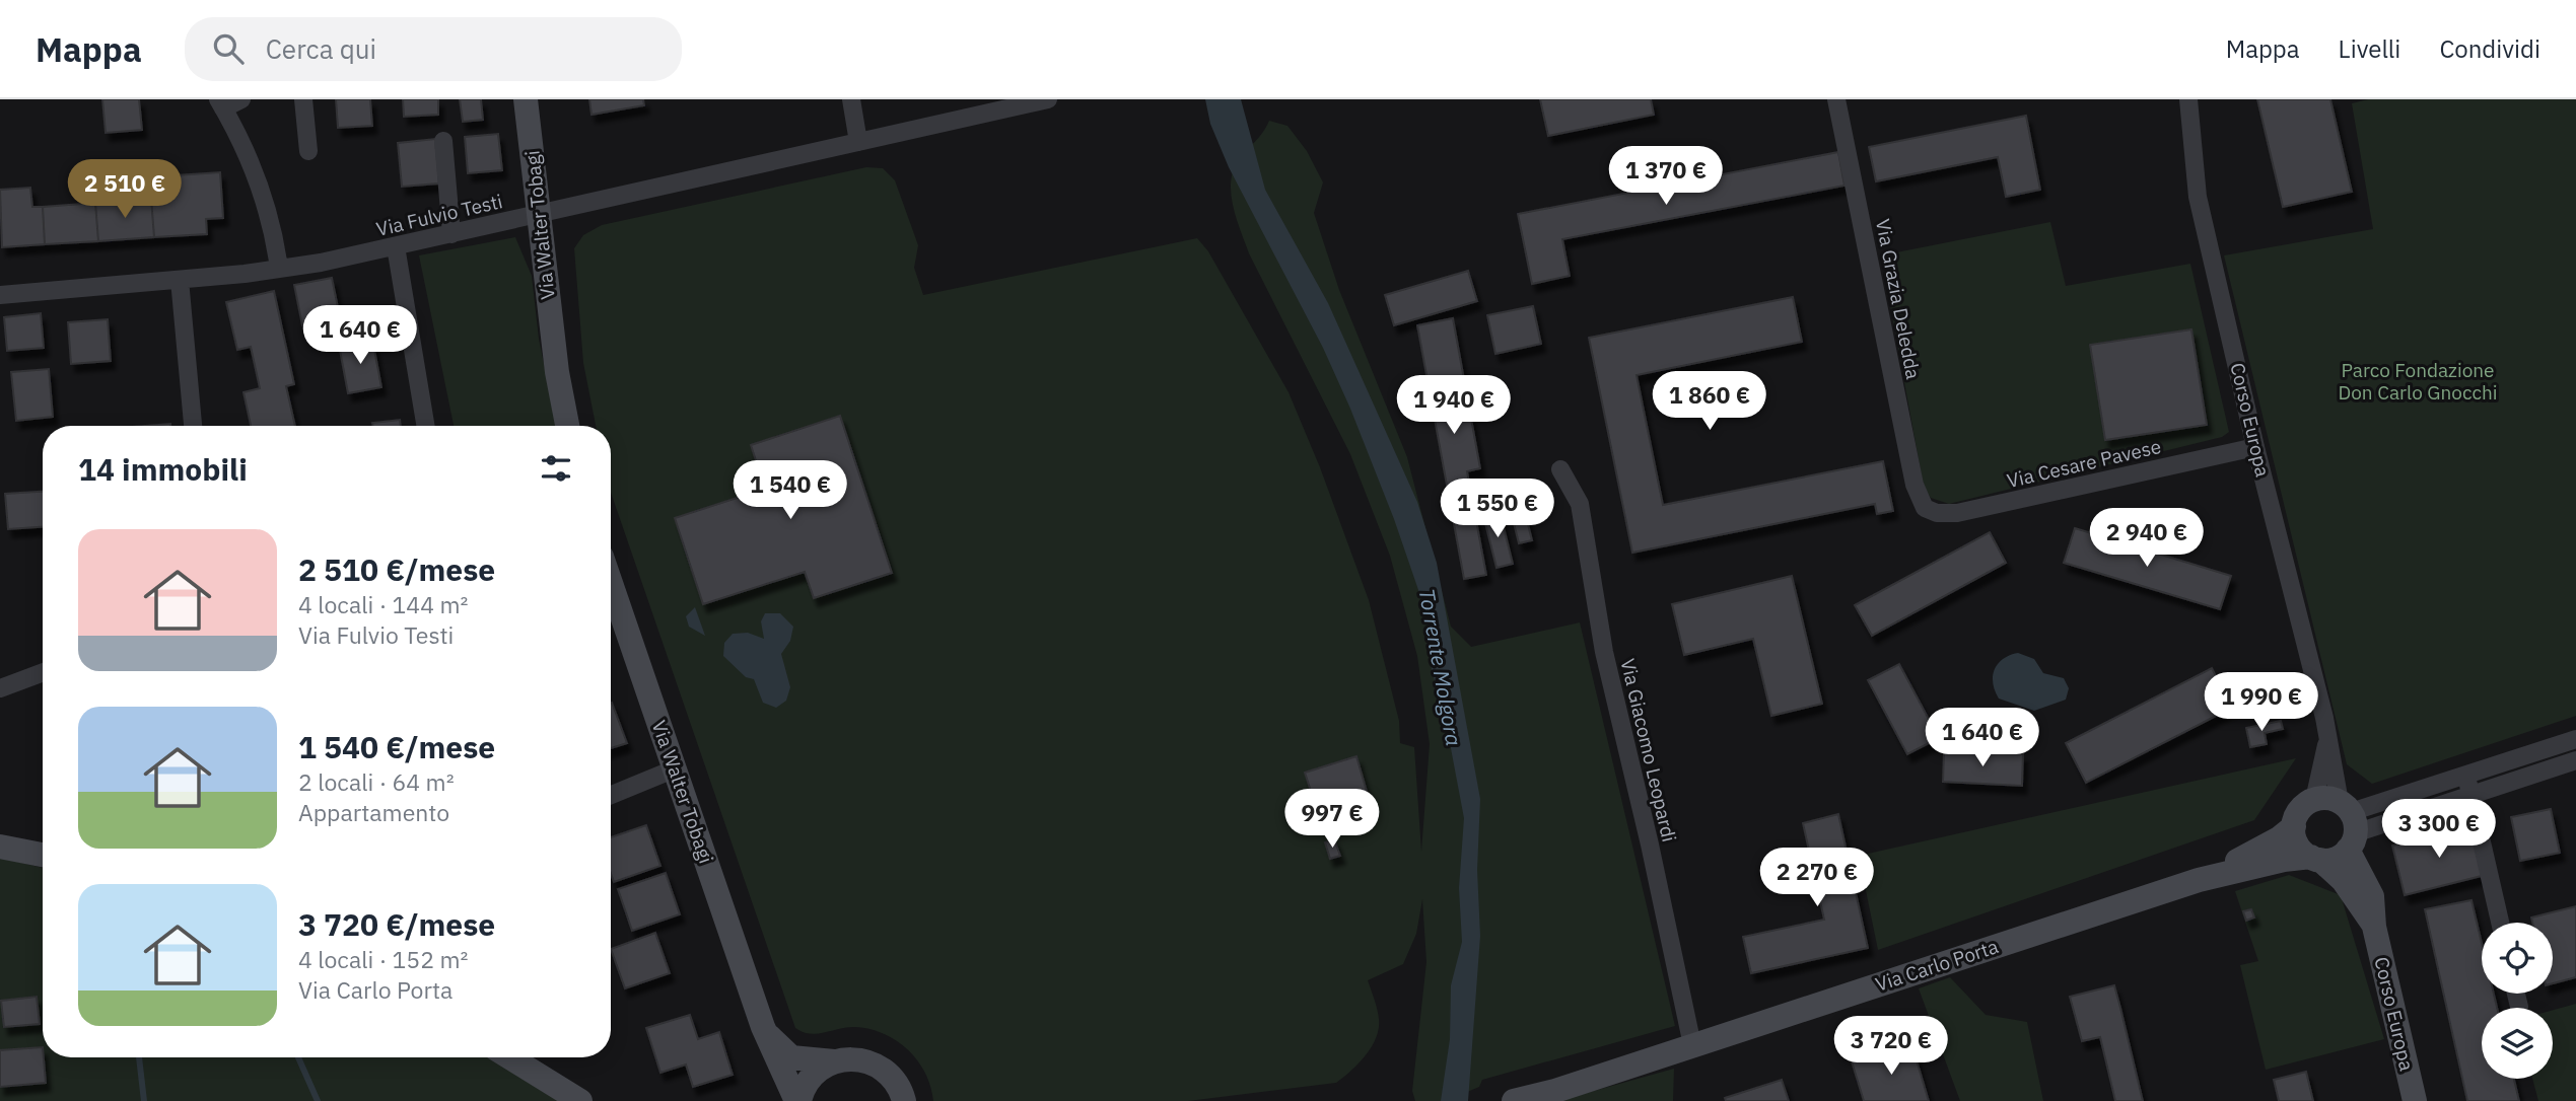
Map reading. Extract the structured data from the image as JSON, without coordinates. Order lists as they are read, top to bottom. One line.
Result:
{"streets":{"street":["Via Fulvio Testi","Via Walter Tobagi","Via Grazia Deledda","Corso Europa","Via Cesare Pavese","Via Giacomo Leopardi","Via Carlo Porta"]},"crossings":[["Via Fulvio Testi","Via Walter Tobagi"],["Via Grazia Deledda","Via Cesare Pavese"],["Corso Europa","Via Cesare Pavese"],["Corso Europa","Via Carlo Porta"],["Via Giacomo Leopardi","Via Carlo Porta"]],"water":["Torrente Molgora"],"parks":["Parco Fondazione Don Carlo Gnocchi"],"page":{"header":"Mappa","search":"Cerca qui","nav":["Mappa","Livelli","Condividi"],"price":["1 370 €","2 510 €","1 640 €","1 860 €","1 940 €","1 540 €","1 550 €","2 940 €","1 990 €","1 640 €","997 €","3 300 €","2 270 €","3 720 €"],"heading":"14 immobili","list":[{"name":"2 510 €/mese","note":"4 locali · 144 m² · Via Fulvio Testi"},{"name":"1 540 €/mese","note":"2 locali · 64 m² · Appartamento"},{"name":"3 720 €/mese","note":"4 locali · 152 m² · Via Carlo Porta"}]}}
